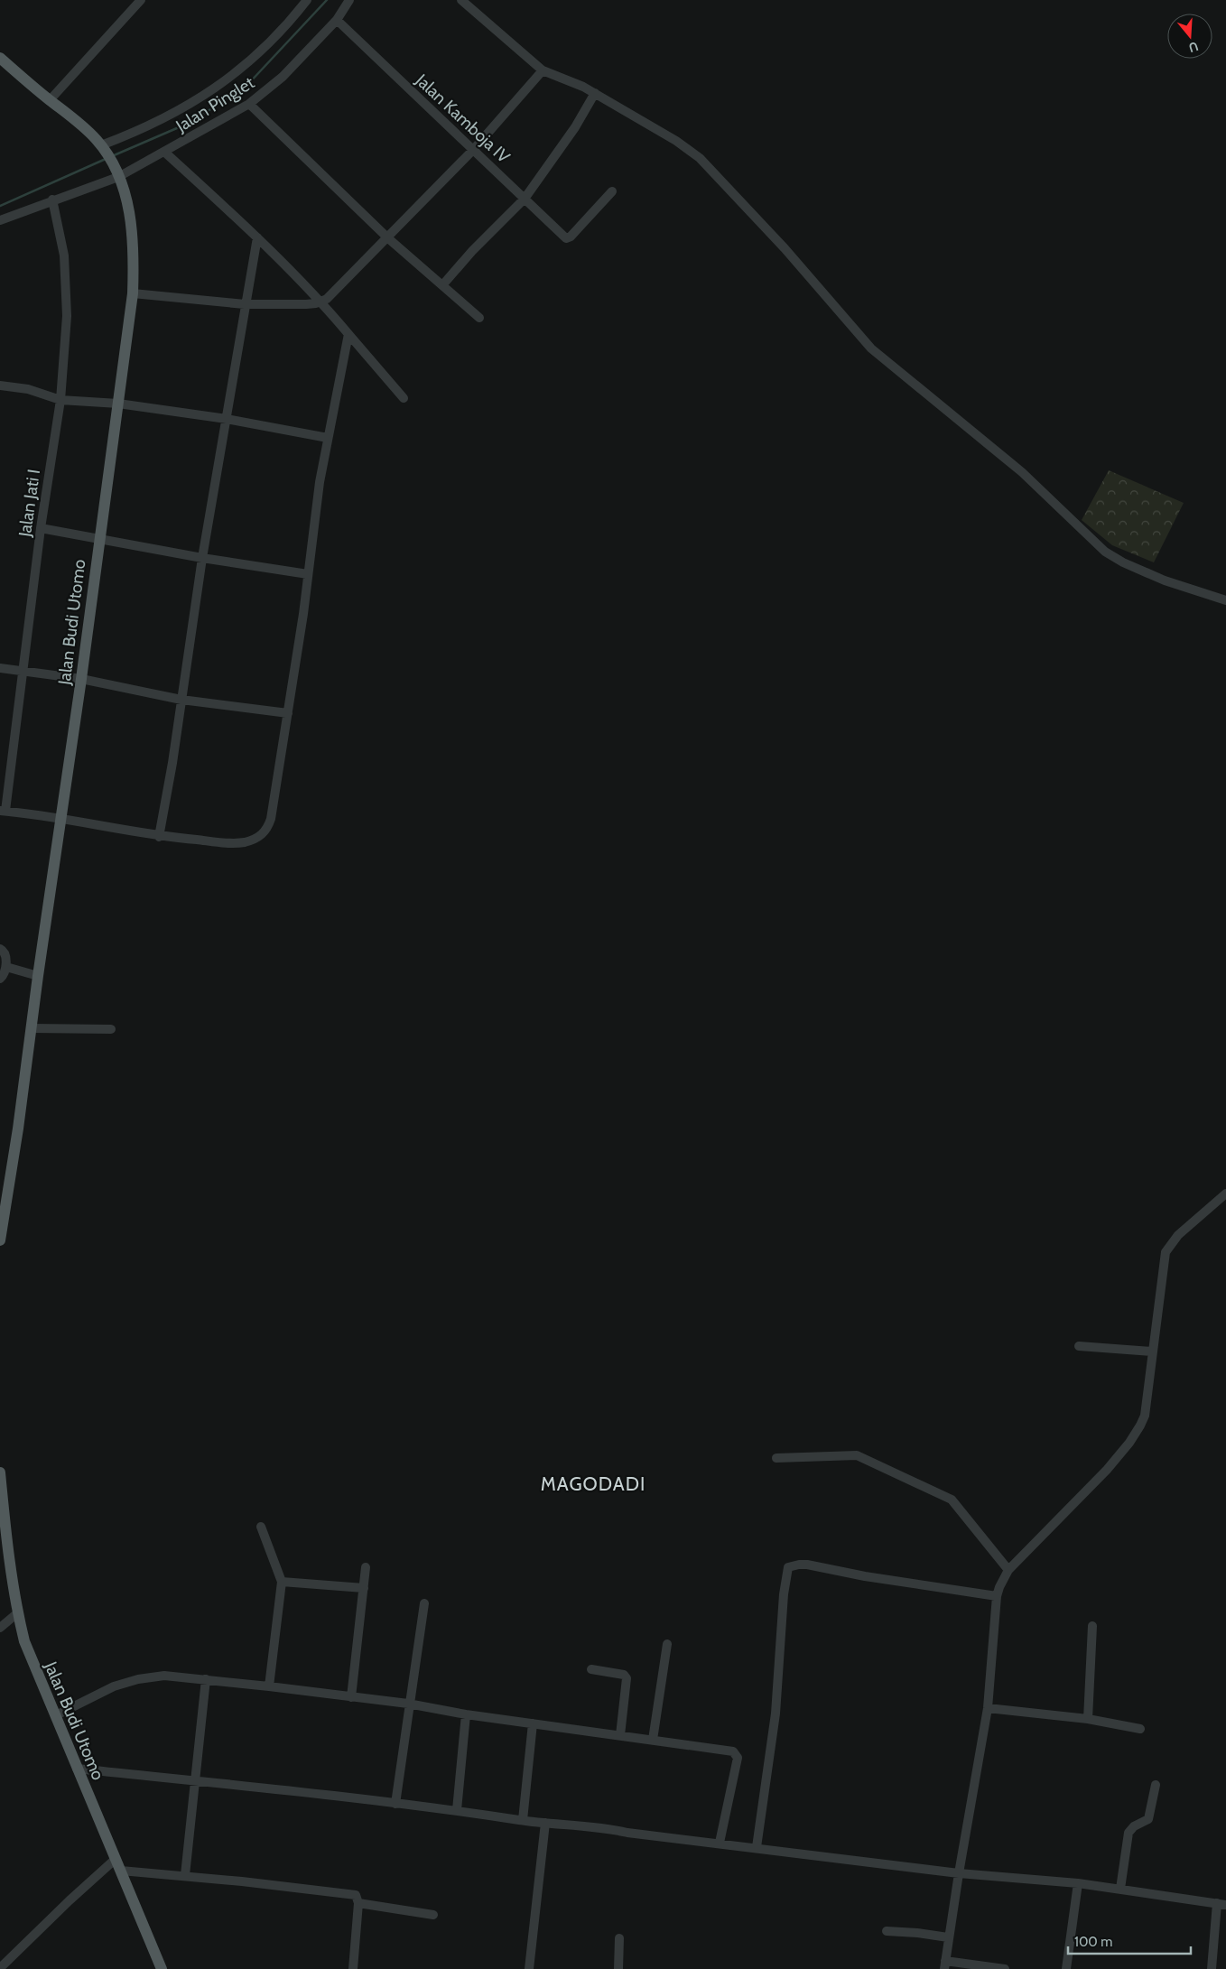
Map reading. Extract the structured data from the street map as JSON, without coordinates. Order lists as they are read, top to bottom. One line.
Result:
{"streets":{"main road":["Jalan Budi Utomo"],"street":["Jalan Pinglet","Jalan Kamboja IV","Jalan Jati I"]},"crossings":[["Jalan Pinglet","Jalan Kamboja IV"],["Jalan Pinglet","Jalan Jati I"],["Jalan Pinglet","Jalan Budi Utomo"]],"districts":["MAGODADI"],"scale_bar":"100 m","north":"bottom"}
